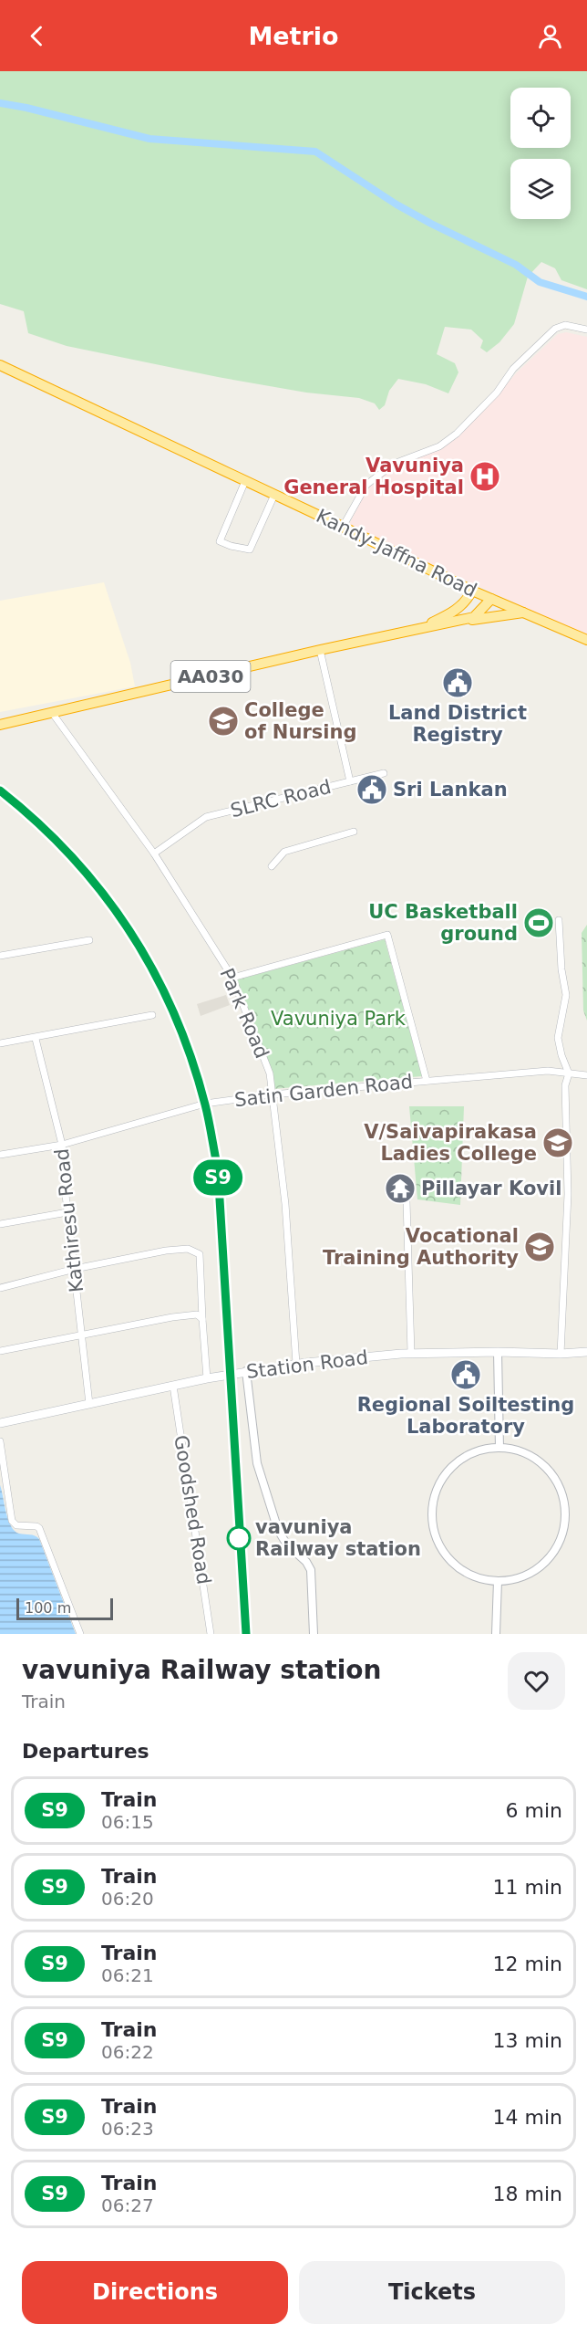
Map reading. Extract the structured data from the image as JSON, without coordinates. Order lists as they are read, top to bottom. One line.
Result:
{"streets":{"highway":["Kandy-Jaffna Road","AA030"],"main road":["Station Road"],"street":["SLRC Road","Park Road","Satin Garden Road","Kathiresu Road","Goodshed Road"]},"crossings":[["Kandy-Jaffna Road","AA030"],["AA030","SLRC Road"],["AA030","Park Road"],["SLRC Road","Park Road"],["Park Road","Satin Garden Road"],["Park Road","Station Road"],["Satin Garden Road","Kathiresu Road"],["Kathiresu Road","Station Road"],["Station Road","Goodshed Road"]],"parks":["Vavuniya Park"],"places":{"hospital":["Vavuniya General Hospital"],"public building":["Land District Registry","Sri Lankan","Regional Soiltesting Laboratory"],"school or university":["College of Nursing","V/Saivapirakasa Ladies College","Vocational Training Authority"],"sports":["UC Basketball ground"],"temple":["Pillayar Kovil"],"other":["vavuniya Railway station"]},"scale_bar":"100 m","page":{"header":"Metrio","on_map":"S9","scale":"100 m","heading":[["vavuniya Railway station","Train"],"Departures"],"list":[{"mark":"S9","name":"Train","note":"06:15","value":"6 min"},{"mark":"S9","name":"Train","note":"06:20","value":"11 min"},{"mark":"S9","name":"Train","note":"06:21","value":"12 min"},{"mark":"S9","name":"Train","note":"06:22","value":"13 min"},{"mark":"S9","name":"Train","note":"06:23","value":"14 min"},{"mark":"S9","name":"Train","note":"06:27","value":"18 min"}],"buttons":["Directions","Tickets"]}}
